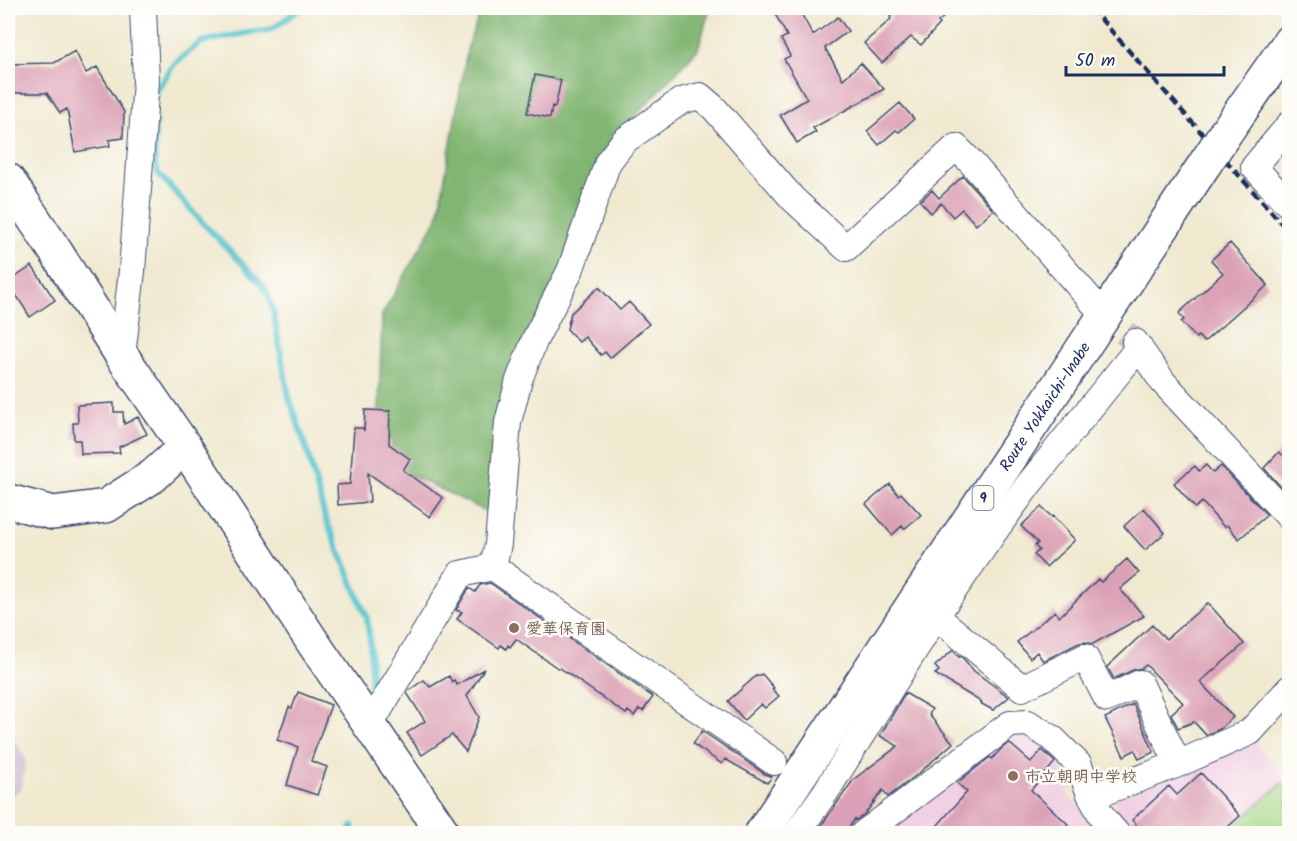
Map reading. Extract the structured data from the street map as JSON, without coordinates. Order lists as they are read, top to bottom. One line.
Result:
{"streets":{"street":["Route Yokkaichi-Inabe","9"]},"places":["愛華保育園","市立朝明中学校"],"scale_bar":"50 m"}
